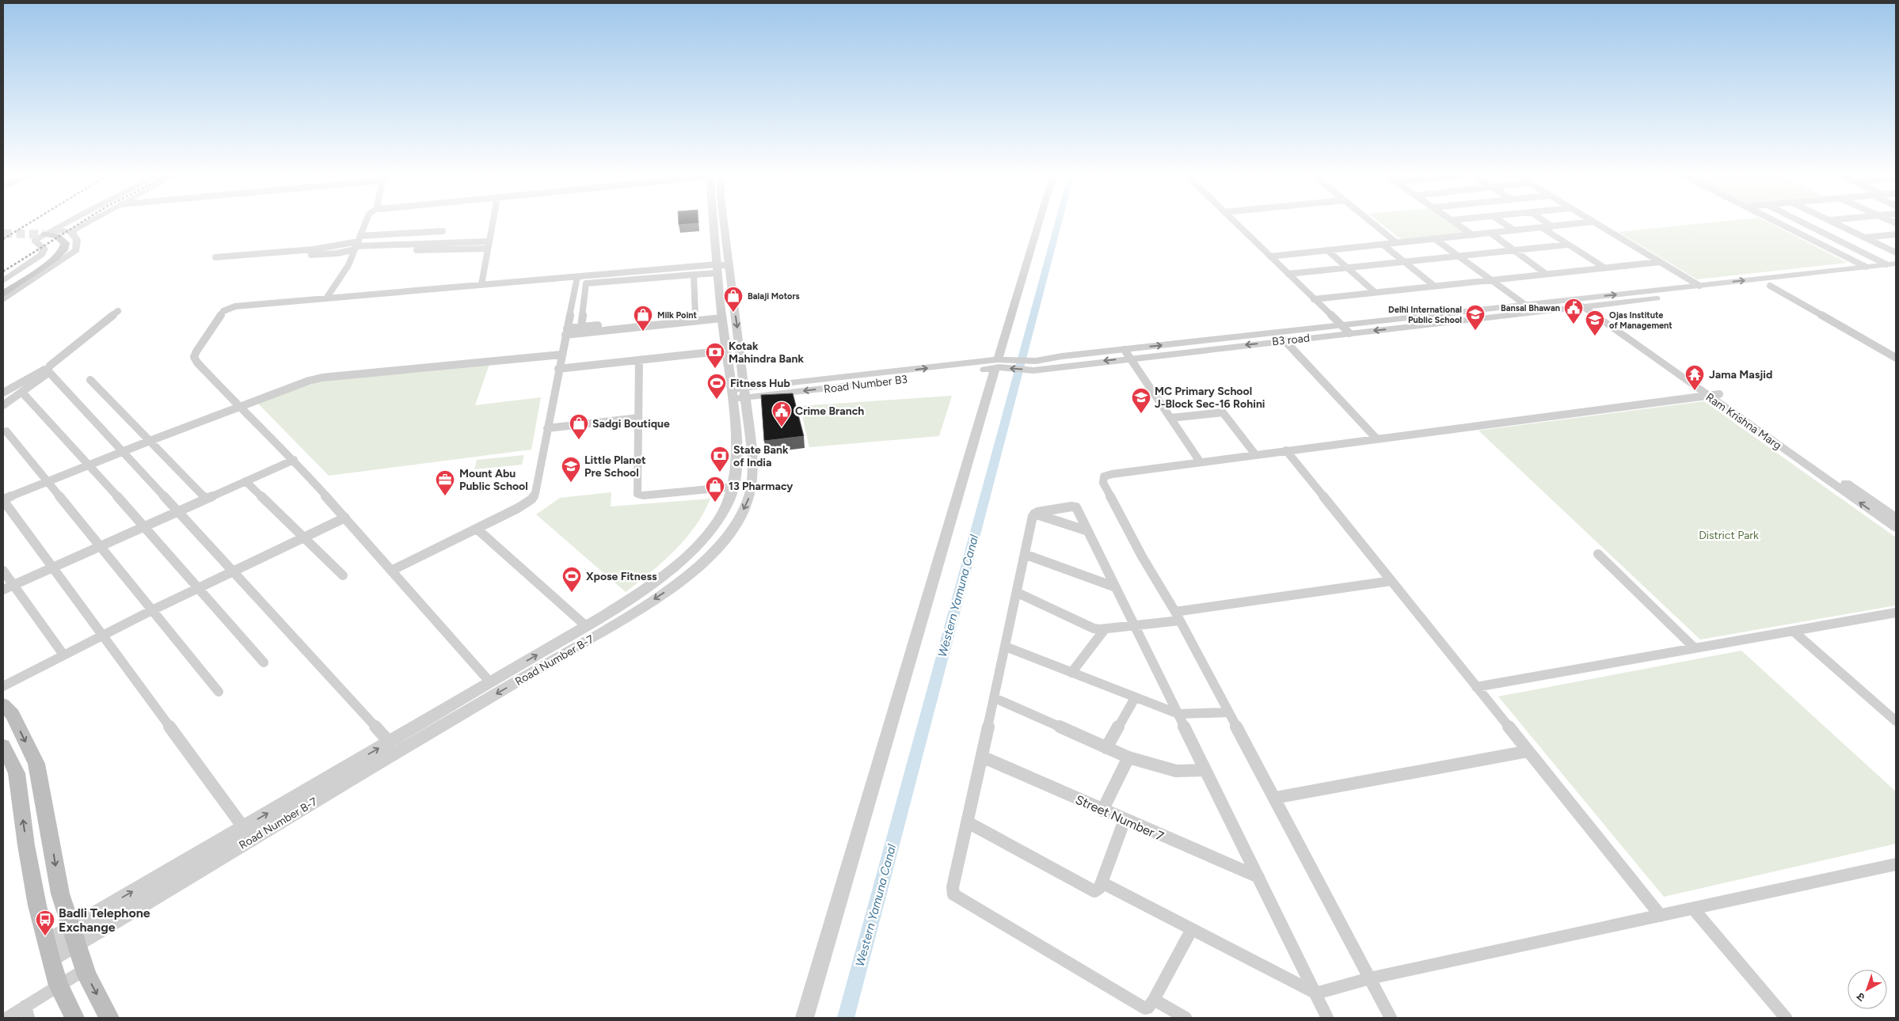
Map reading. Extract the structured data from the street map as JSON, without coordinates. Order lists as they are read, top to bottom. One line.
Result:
{"streets":{"street":["B3 road","Road Number B3","Ram Krishna Marg","Road Number B-7","Street Number 7"]},"crossings":[["B3 road","Road Number B3"],["B3 road","Ram Krishna Marg"],["Road Number B3","Road Number B-7"]],"water":["Western Yamuna Canal"],"parks":["District Park"],"places":{"shop":["Balaji Motors","Milk Point","Sadgi Boutique","13 Pharmacy"],"public building":["Bansal Bhawan","Crime Branch"],"school or university":["Delhi International Public School","Ojas Institute of Management","MC Primary School J-Block Sec-16 Rohini","Little Planet Pre School"],"bank":["Kotak Mahindra Bank","State Bank of India"],"temple":["Jama Masjid"],"sports":["Fitness Hub","Xpose Fitness"],"office":["Mount Abu Public School"],"bus stop":["Badli Telephone Exchange"]},"north":"bottom left"}
